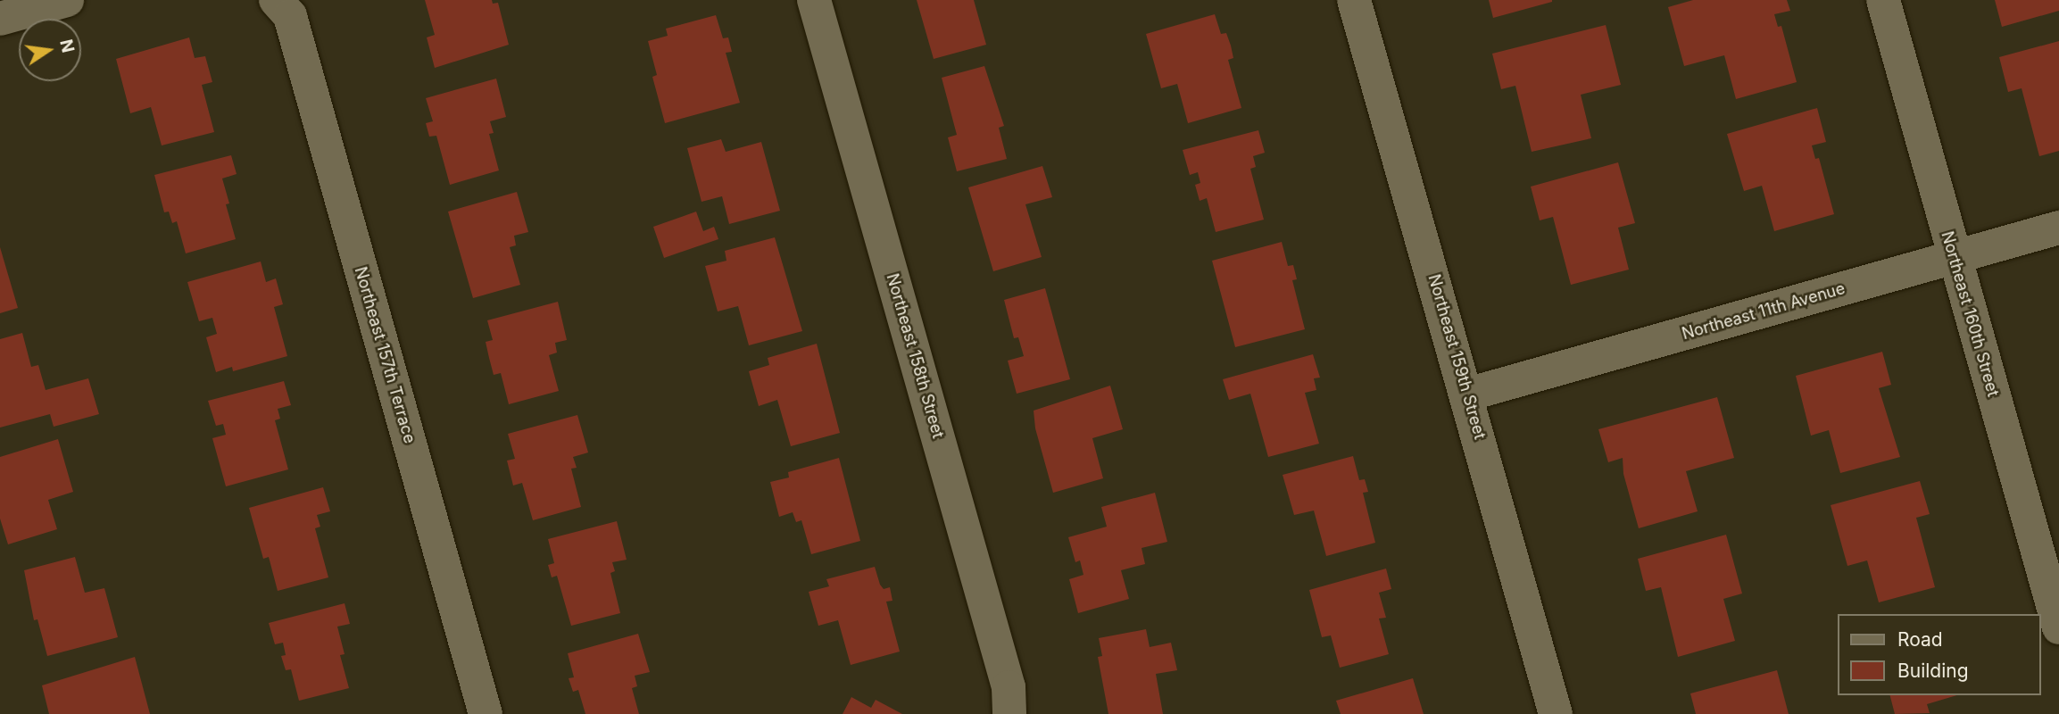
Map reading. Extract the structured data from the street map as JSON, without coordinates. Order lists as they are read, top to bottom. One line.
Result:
{"streets":{"street":["Northeast 11th Avenue","Northeast 160th Street","Northeast 157th Terrace","Northeast 158th Street","Northeast 159th Street"]},"crossings":[["Northeast 11th Avenue","Northeast 160th Street"],["Northeast 11th Avenue","Northeast 159th Street"]],"legend":["Road","Building"],"north":"right"}
